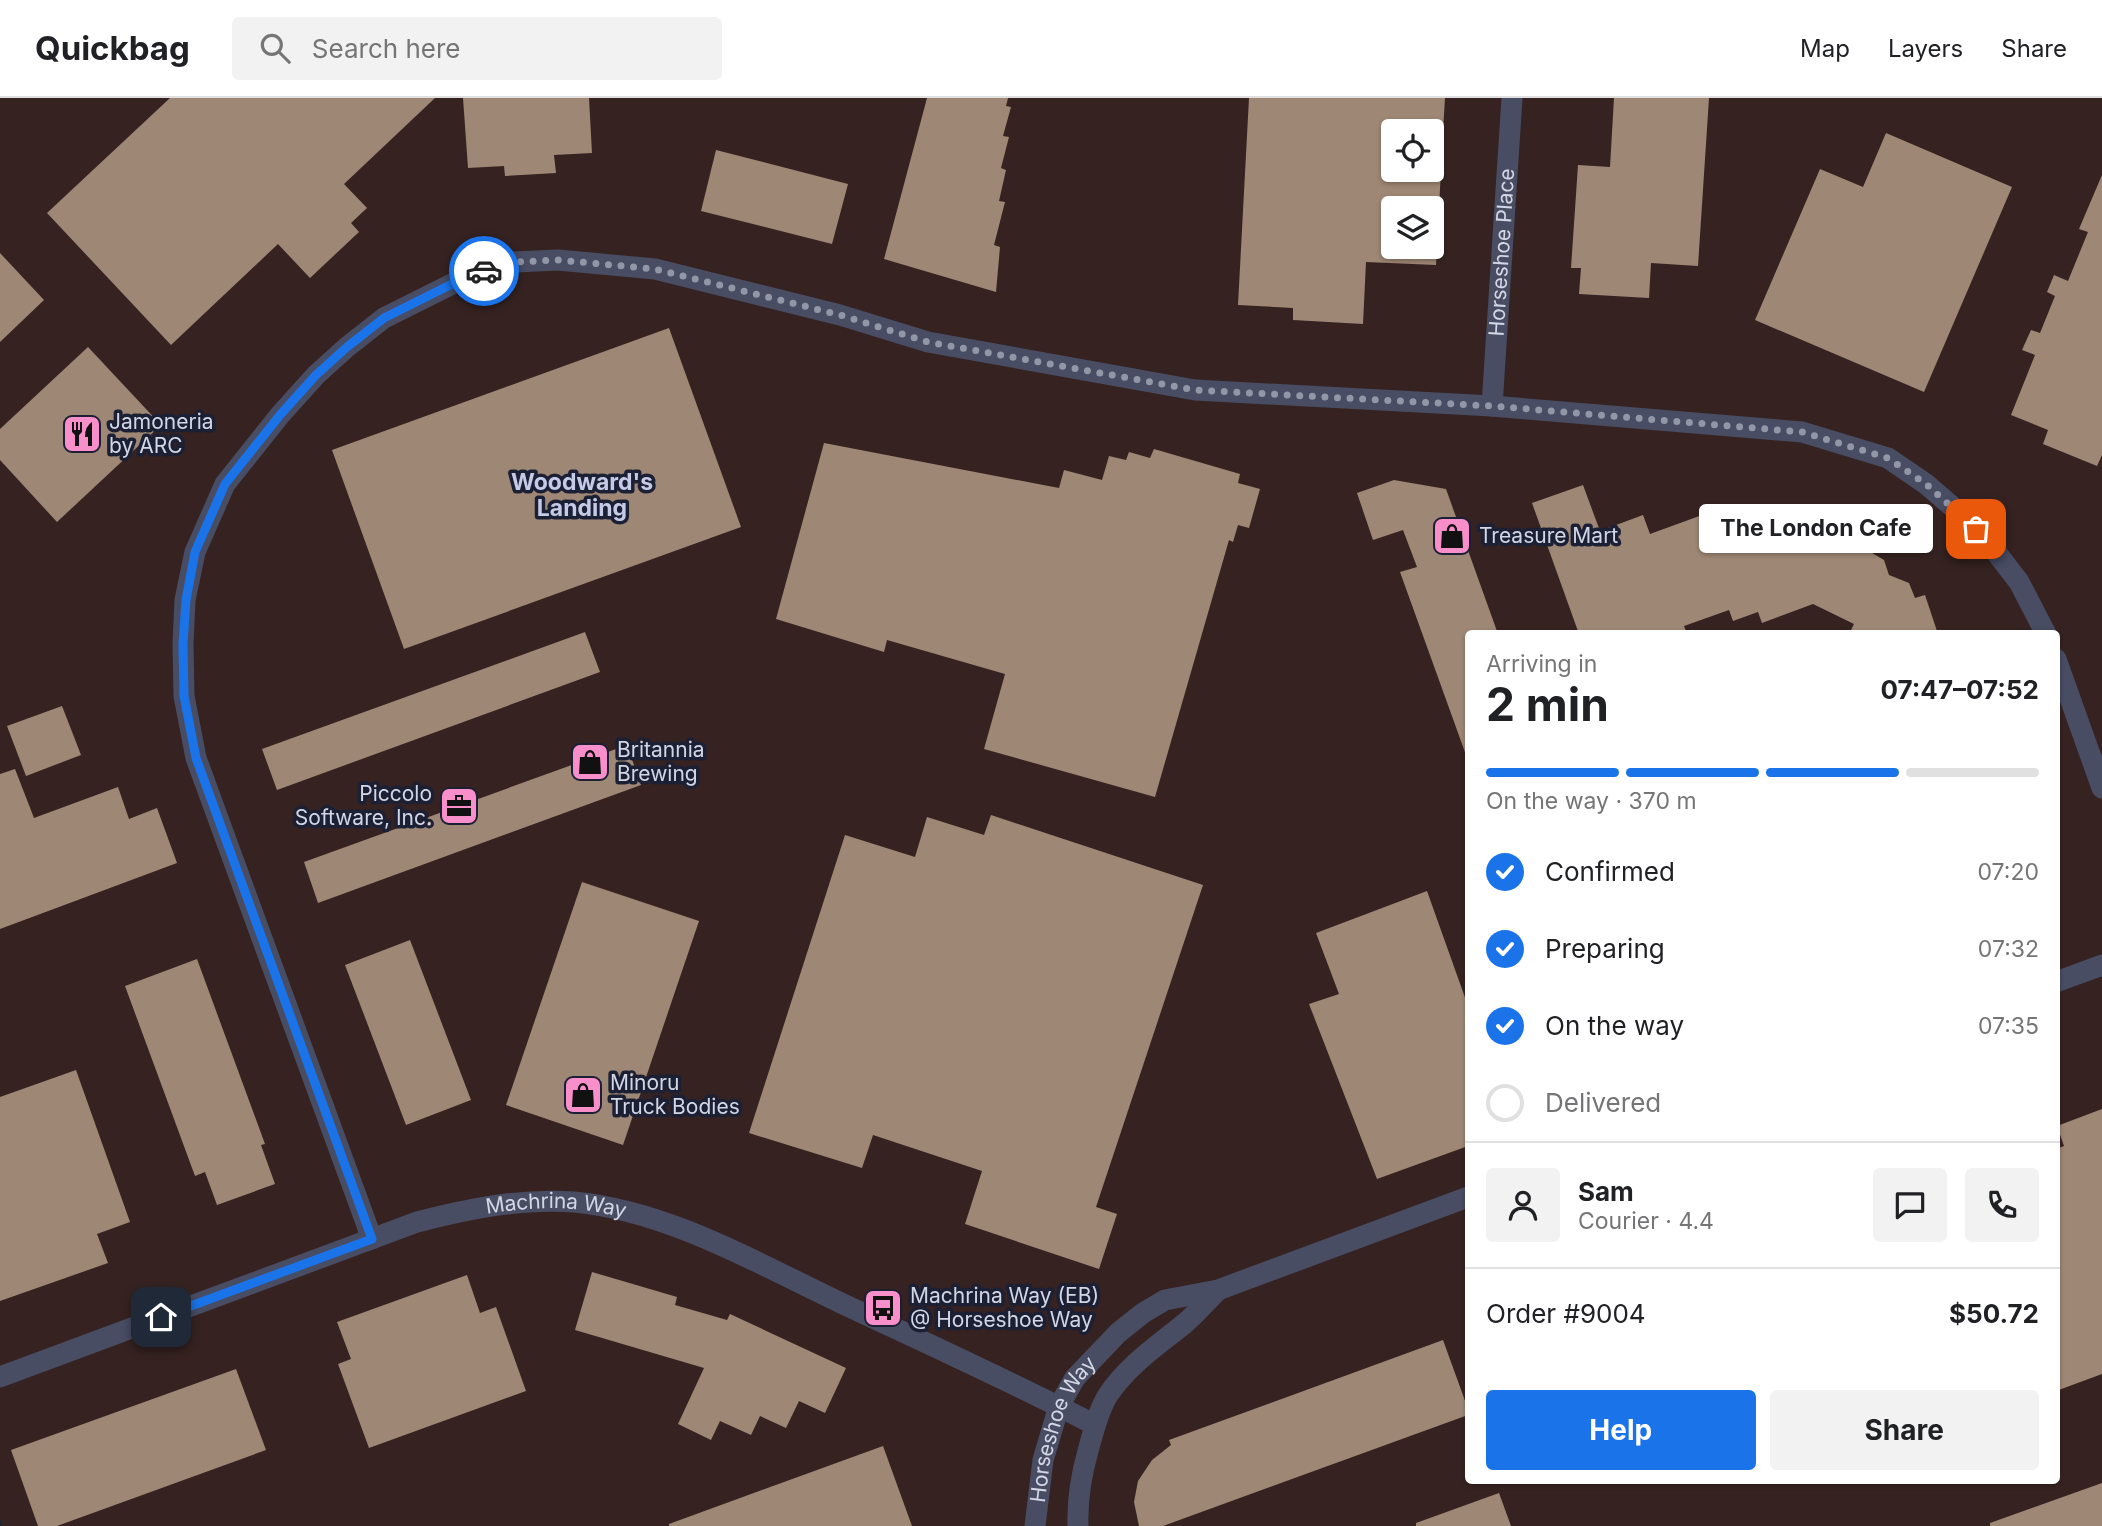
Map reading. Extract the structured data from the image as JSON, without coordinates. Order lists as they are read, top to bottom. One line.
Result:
{"streets":{"street":["Horseshoe Place","Machrina Way","Horseshoe Way"]},"crossings":[["Machrina Way","Horseshoe Way"]],"districts":["Woodward's Landing"],"places":{"restaurant":["Jamoneria by ARC"],"other":["The London Cafe"],"shop":["Treasure Mart","Britannia Brewing","Minoru Truck Bodies"],"office":["Piccolo Software, Inc."],"bus stop":["Machrina Way (EB) @ Horseshoe Way"]},"page":{"header":"Quickbag","search":"Search here","nav":["Map","Layers","Share"],"bubble":"The London Cafe","heading":["2 min","Arriving in","07:47–07:52"],"panel":["Sam","Courier · 4.4","Order #9004","$50.72"],"bar":"On the way · 370 m","list":[["Confirmed","07:20"],["Preparing","07:32"],["On the way","07:35"],"Delivered"],"buttons":["Help","Share"]}}
